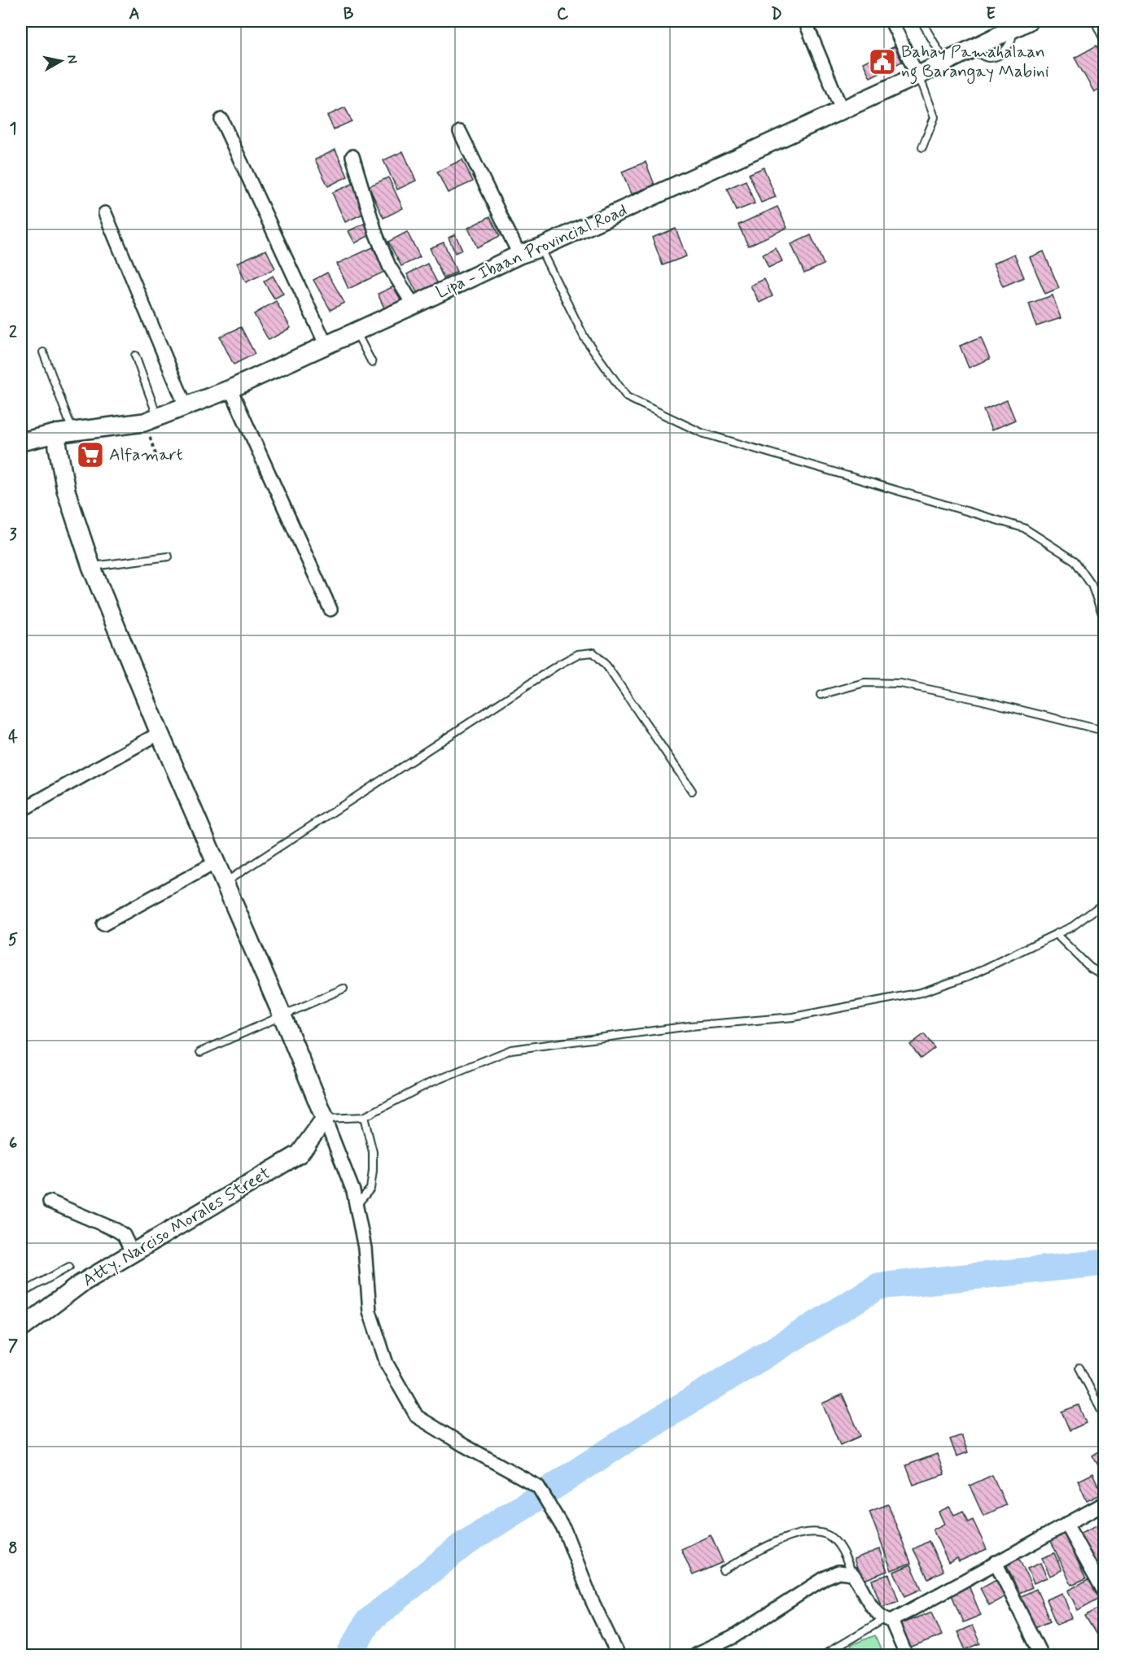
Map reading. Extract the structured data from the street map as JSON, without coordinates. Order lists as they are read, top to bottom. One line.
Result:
{"streets":{"main road":["Lipa - Ibaan Provincial Road","Atty. Narciso Morales Street"]},"places":{"public building":["Bahay Pamahalaan ng Barangay Mabini"],"supermarket":["Alfamart"]},"north":"right","grid":{"columns":["A","B","C","D","E"],"rows":["1","2","3","4","5","6","7","8"]}}
